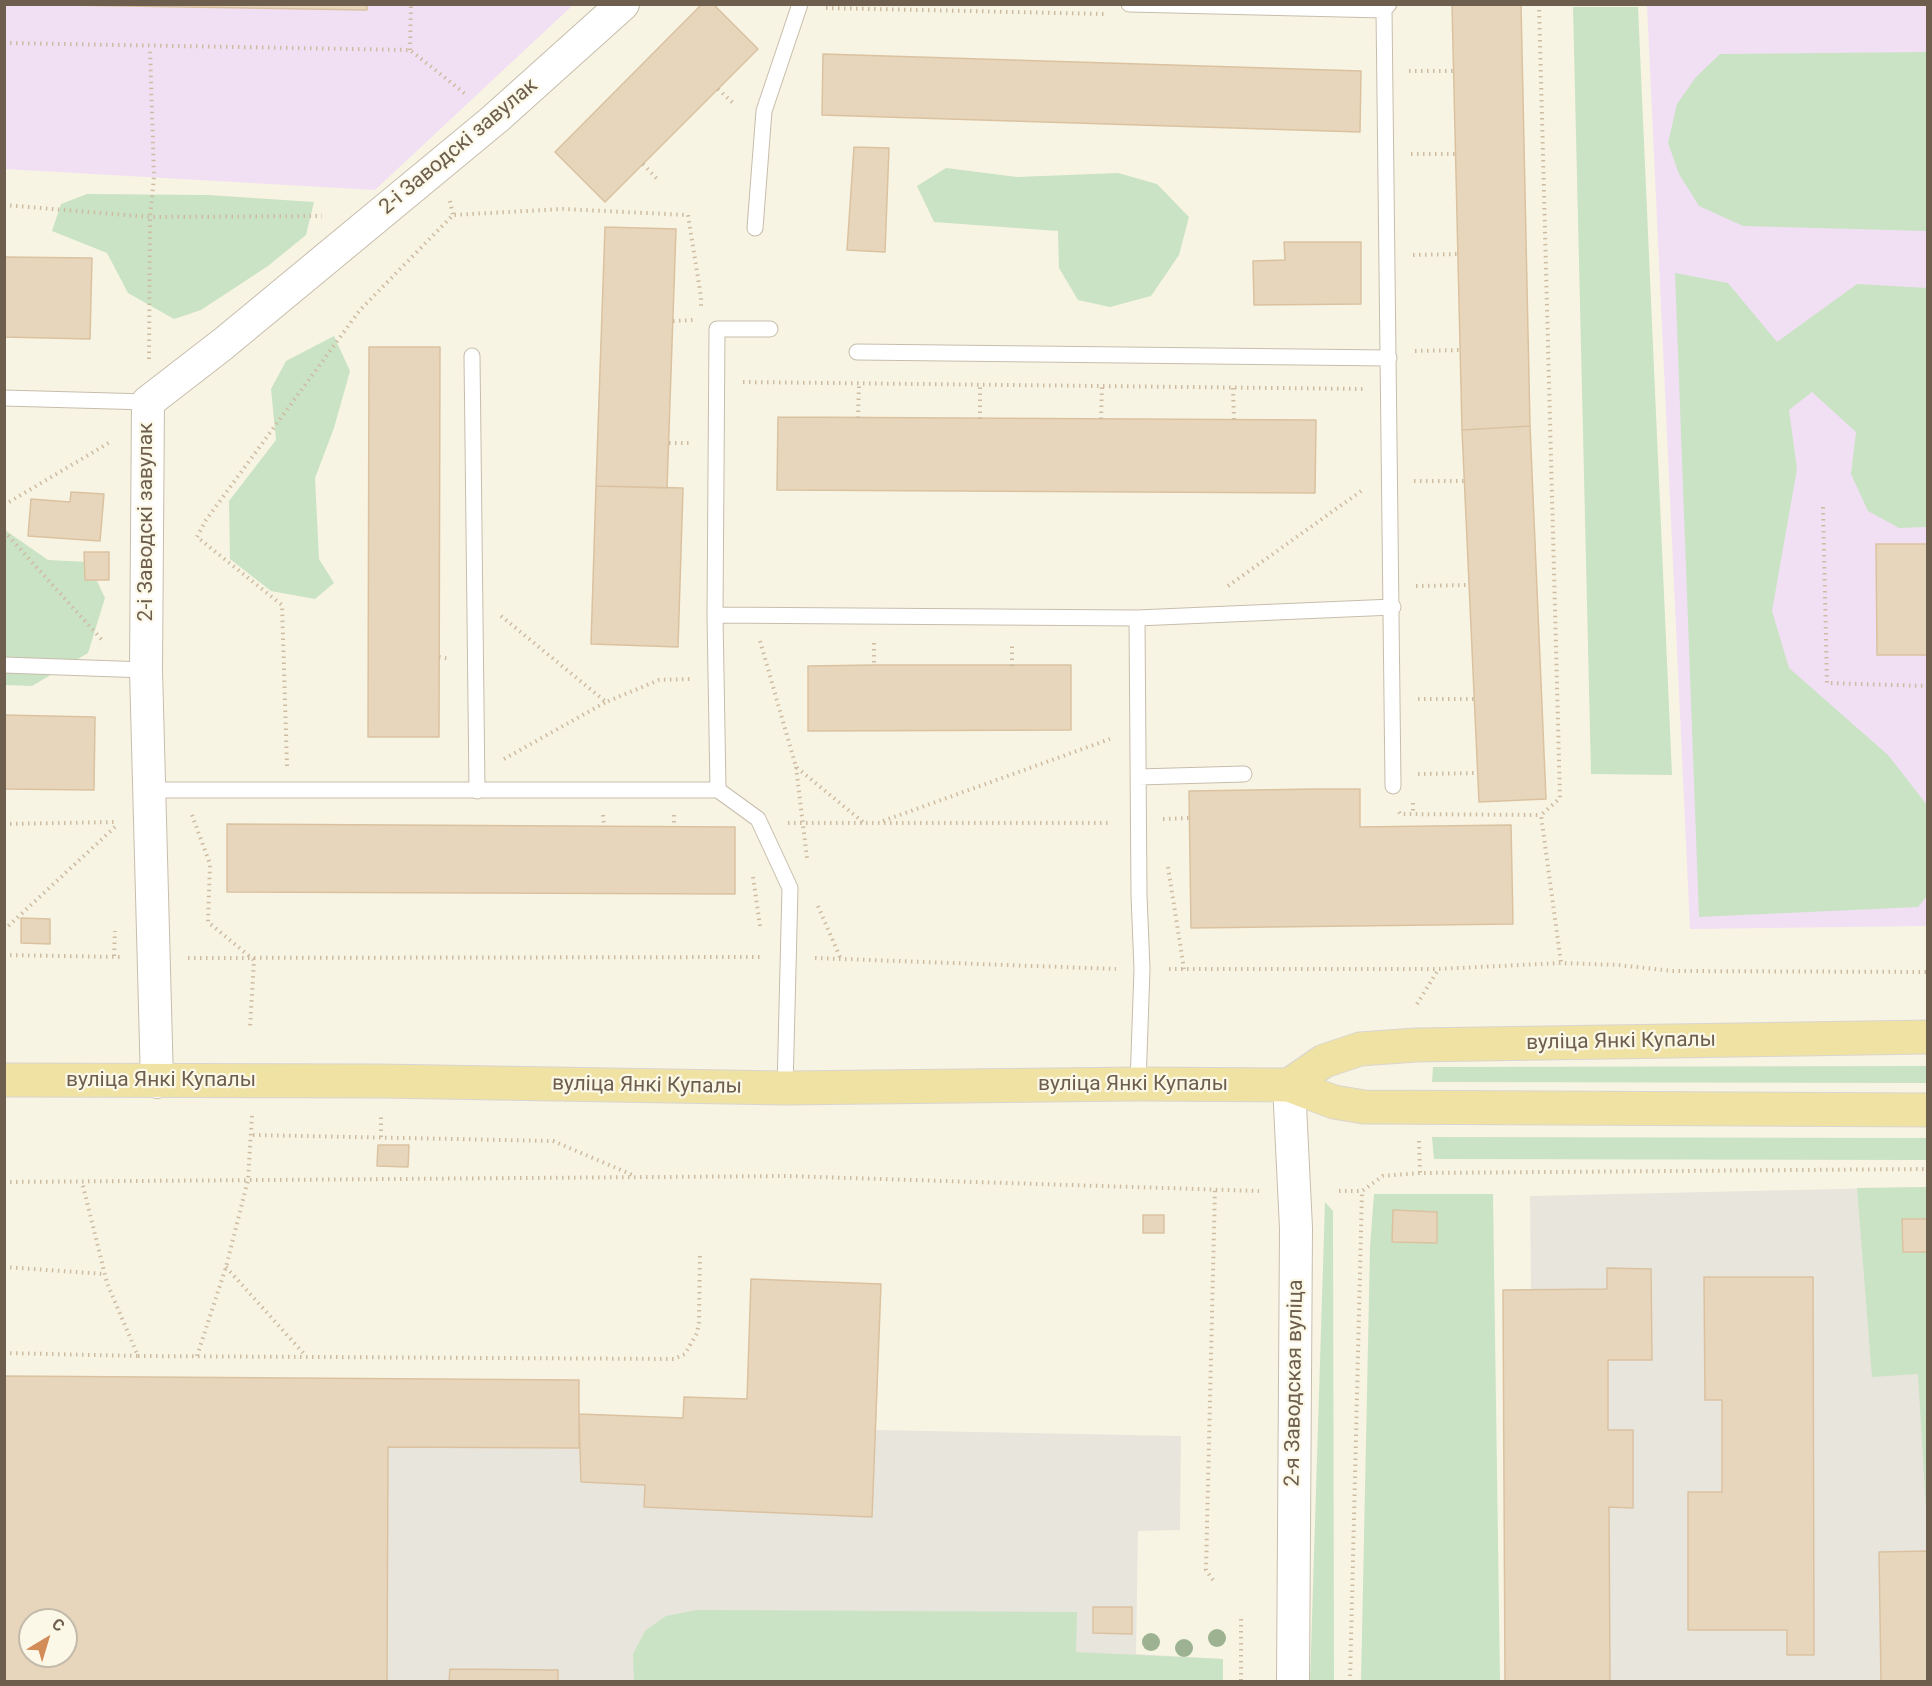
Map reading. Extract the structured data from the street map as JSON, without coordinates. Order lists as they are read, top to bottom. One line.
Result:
{"streets":{"main road":["вуліца Янкі Купалы"],"street":["2-і Заводскі завулак","2-я Заводская вуліца"]},"crossings":[["2-і Заводскі завулак","вуліца Янкі Купалы"],["вуліца Янкі Купалы","2-я Заводская вуліца"]],"north":"top right"}
